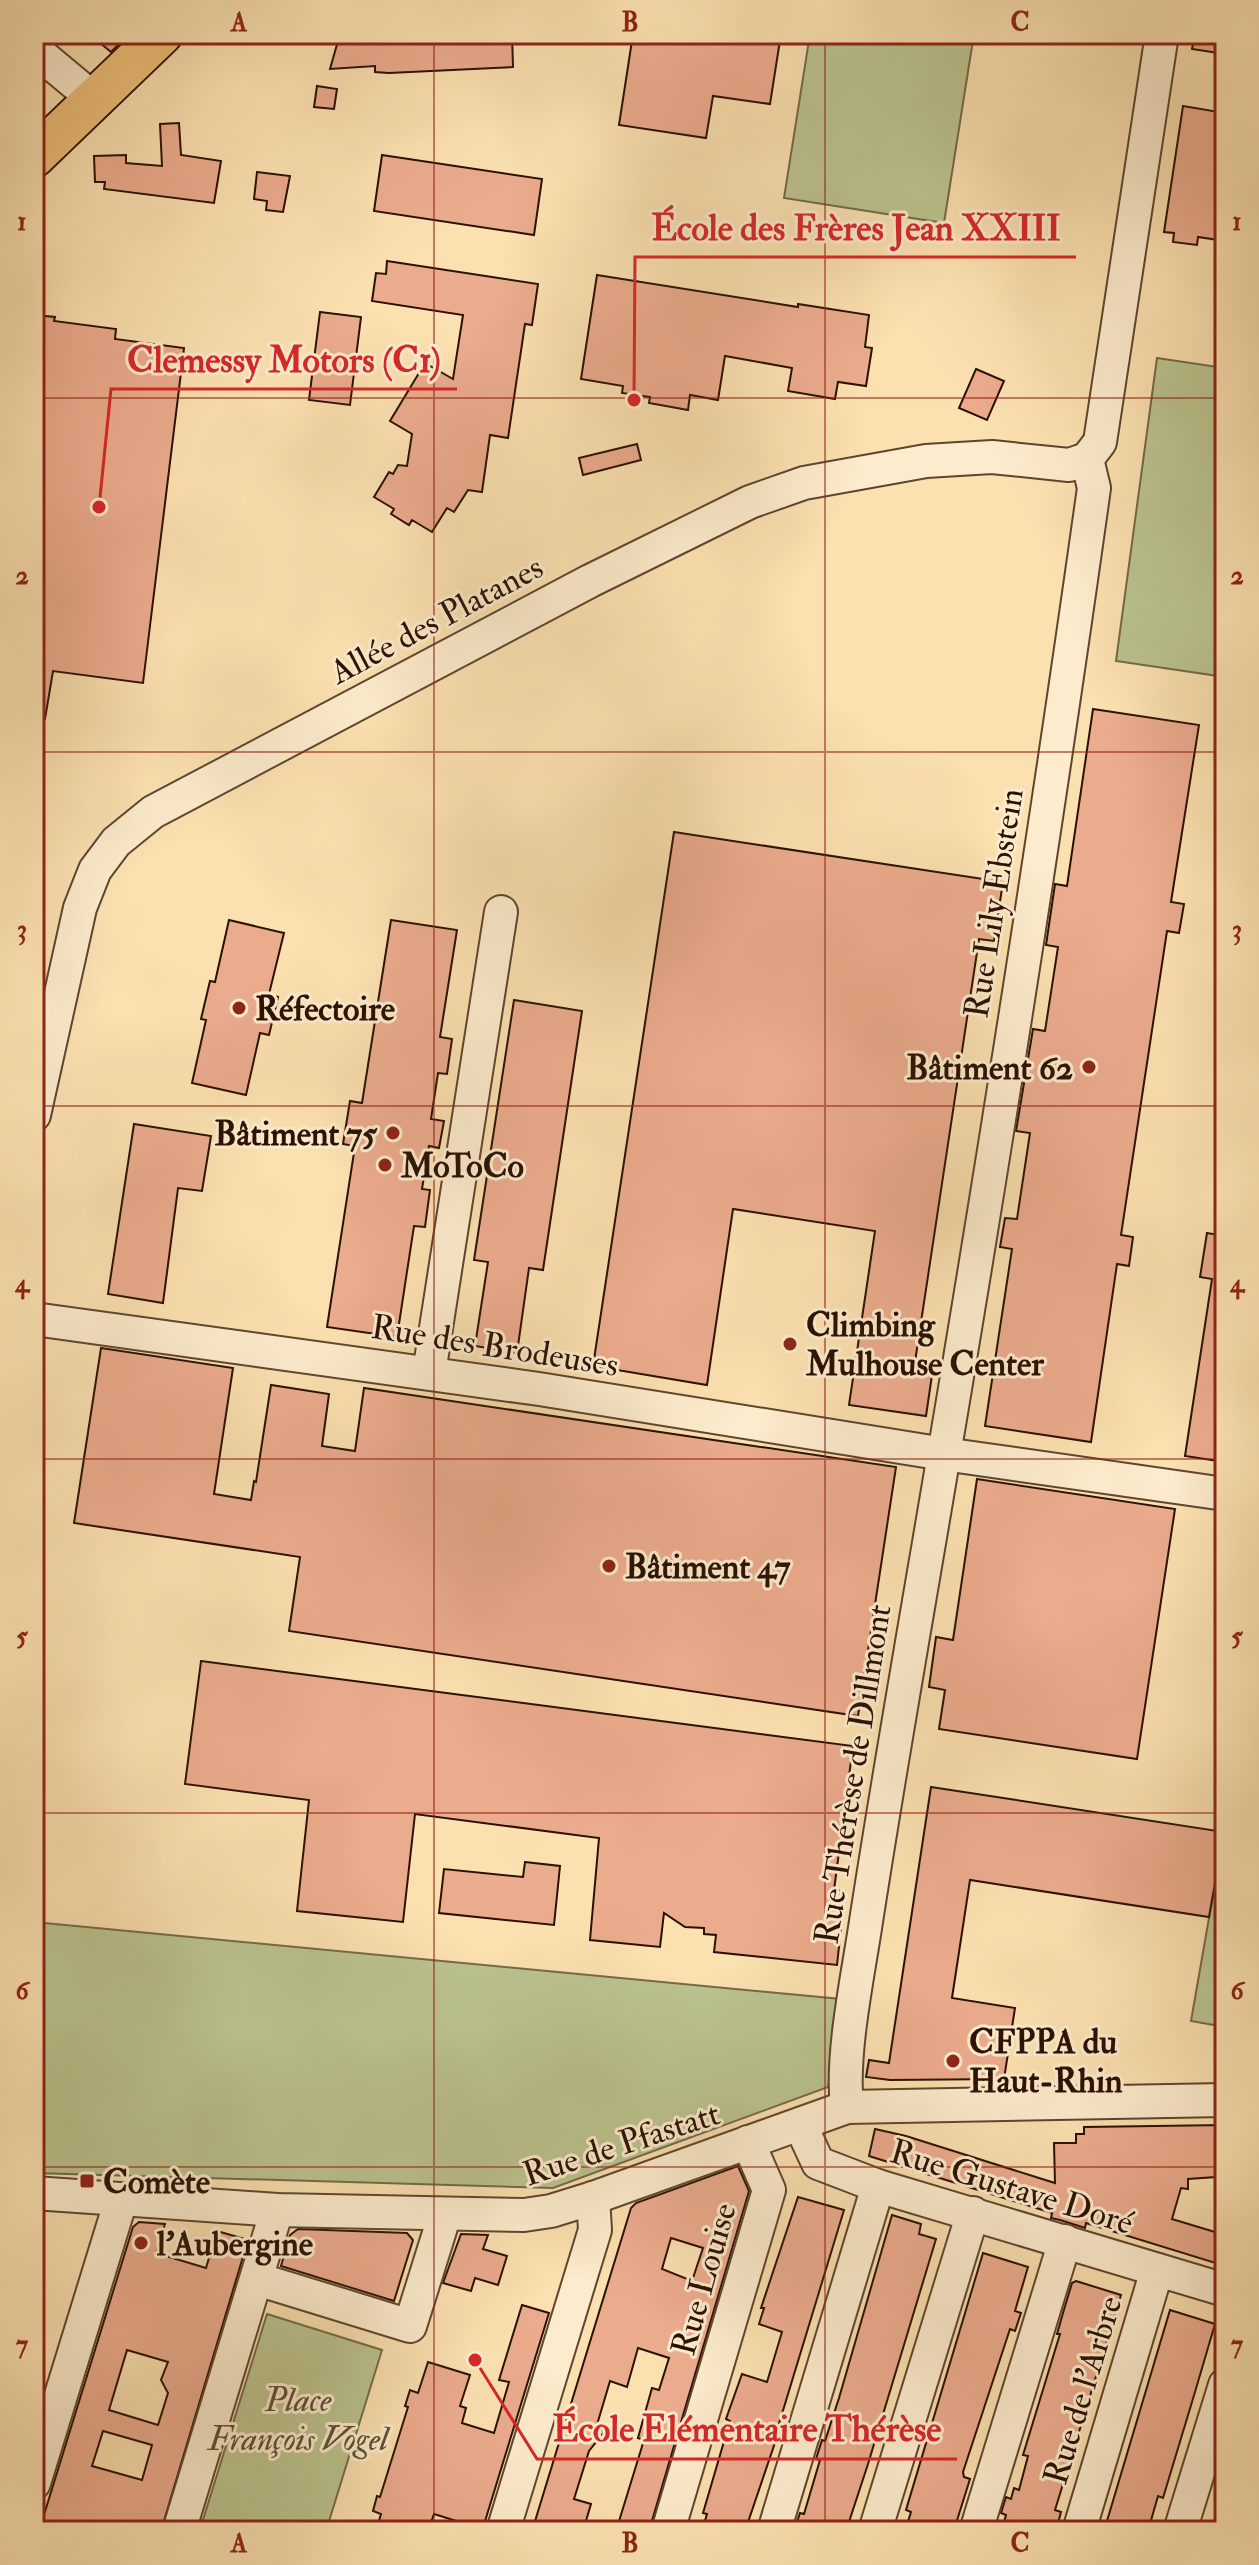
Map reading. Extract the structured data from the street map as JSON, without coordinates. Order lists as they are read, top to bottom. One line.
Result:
{"streets":{"street":["Allée des Platanes","Rue Lily Ebstein","Rue des Brodeuses","Rue Thérèse de Dillmont","Rue de Pfastatt","Rue Gustave Doré","Rue Louise","Rue de l'Arbre"]},"crossings":[["Allée des Platanes","Rue Lily Ebstein"],["Rue Lily Ebstein","Rue des Brodeuses"],["Rue Lily Ebstein","Rue Thérèse de Dillmont"],["Rue des Brodeuses","Rue Thérèse de Dillmont"],["Rue Thérèse de Dillmont","Rue de Pfastatt"],["Rue de Pfastatt","Rue Gustave Doré"],["Rue de Pfastatt","Rue Louise"],["Rue Gustave Doré","Rue de l'Arbre"]],"parks":["Place François Vogel"],"places":{"other":["École des Frères Jean XXIII","Clemessy Motors (C1)","Réfectoire","Bâtiment 62","Bâtiment 75","MoToCo","Climbing Mulhouse Center","Bâtiment 47","CFPPA du Haut-Rhin","l’Aubergine","École Elémentaire Thérèse"],"transit":["Comète"]},"grid":{"columns":["A","B","C"],"rows":["1","2","3","4","5","6","7"]}}
